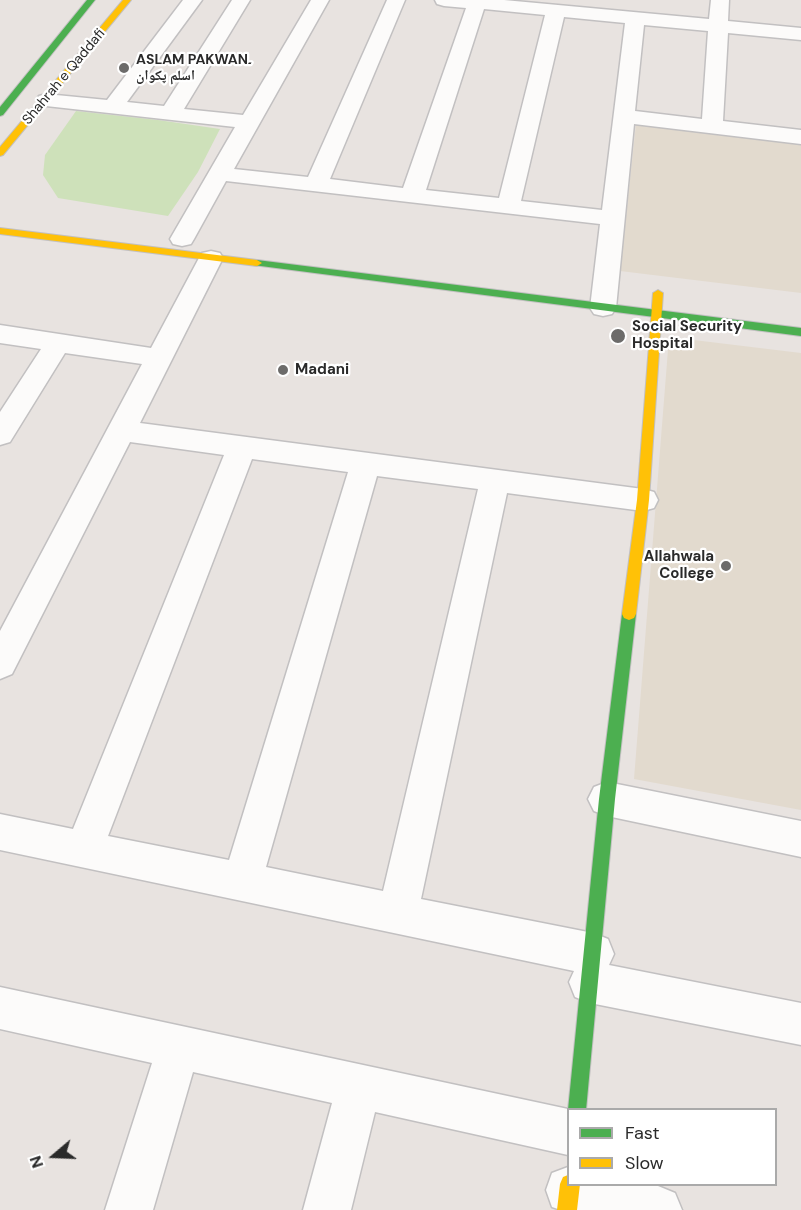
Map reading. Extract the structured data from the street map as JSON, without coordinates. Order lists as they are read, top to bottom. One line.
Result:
{"streets":{"main road":["Shahrah e Qaddafi"]},"places":["ASLAM PAKWAN۔ اسلم پکوان","Social Security Hospital","Madani","Allahwala College"],"legend":["Fast","Slow"],"north":"left"}
